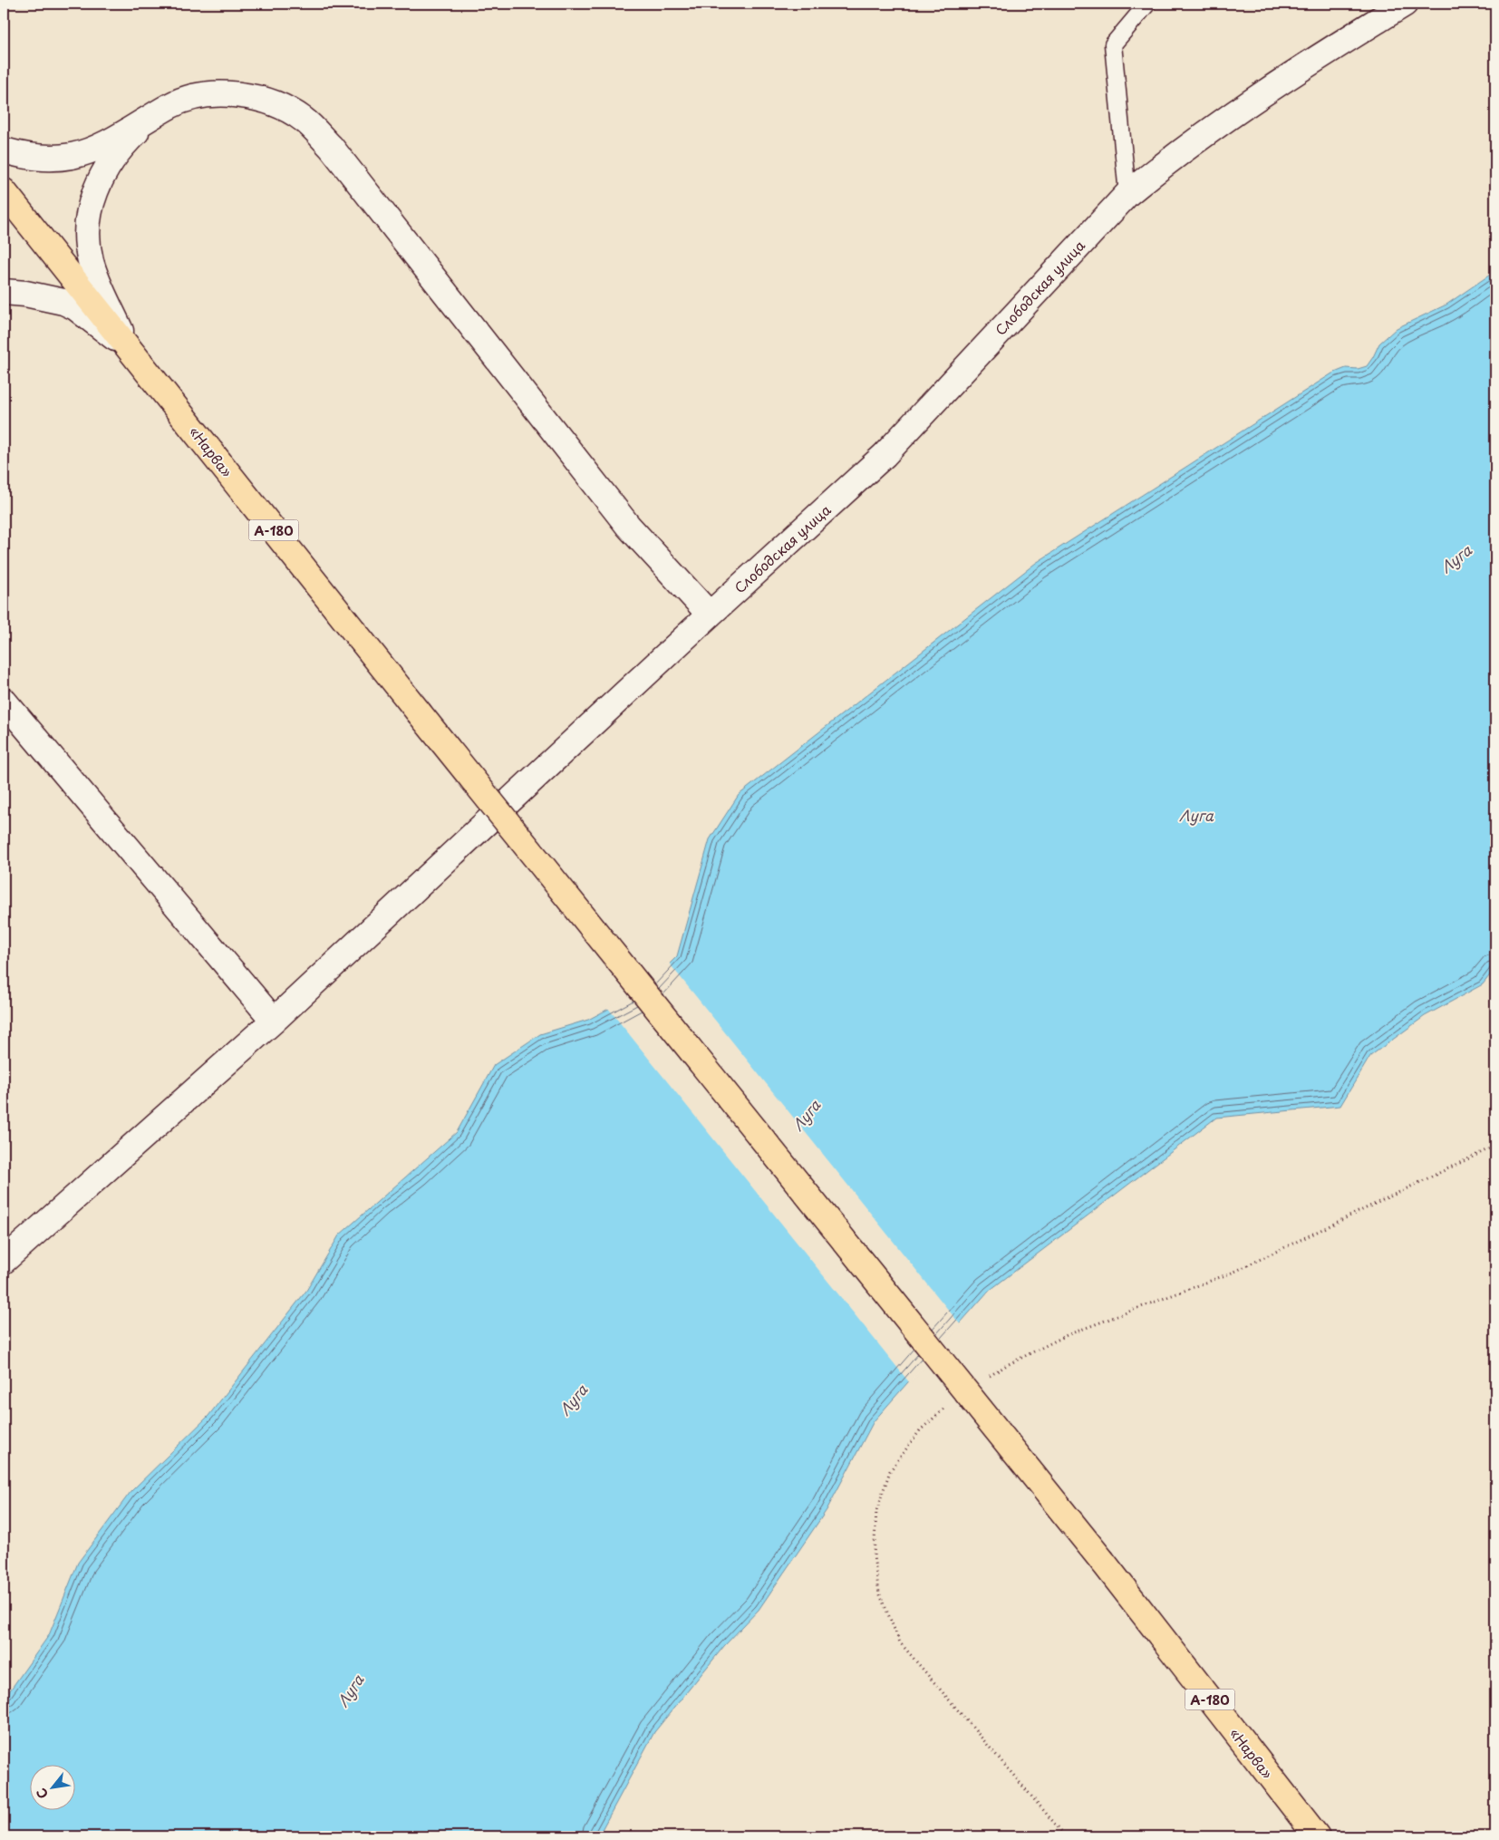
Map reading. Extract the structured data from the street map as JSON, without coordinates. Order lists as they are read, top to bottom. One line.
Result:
{"streets":{"highway":["«Нарва»","А-180"],"street":["Слободская улица"]},"water":["Луга"],"north":"bottom left"}
